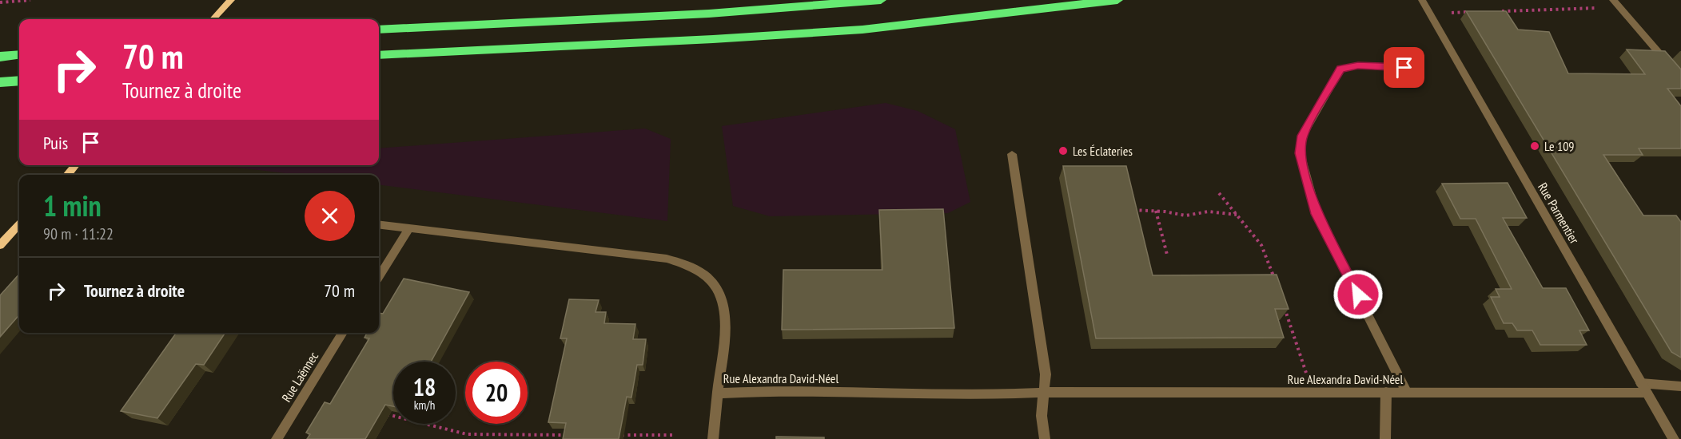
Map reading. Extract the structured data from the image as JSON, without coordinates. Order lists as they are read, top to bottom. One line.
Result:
{"streets":{"street":["Rue Parmentier","Rue Laënnec","Rue Alexandra David-Néel"]},"crossings":[["Rue Parmentier","Rue Alexandra David-Néel"]],"places":["Le 109","Les Éclateries"],"page":{"turn":["70 m","Tournez à droite"],"then":"Puis","heading":["1 min","90 m · 11:22"],"list":[{"name":"Tournez à droite","value":"70 m"}],"speed":"18 km/h","limit":"20"}}
